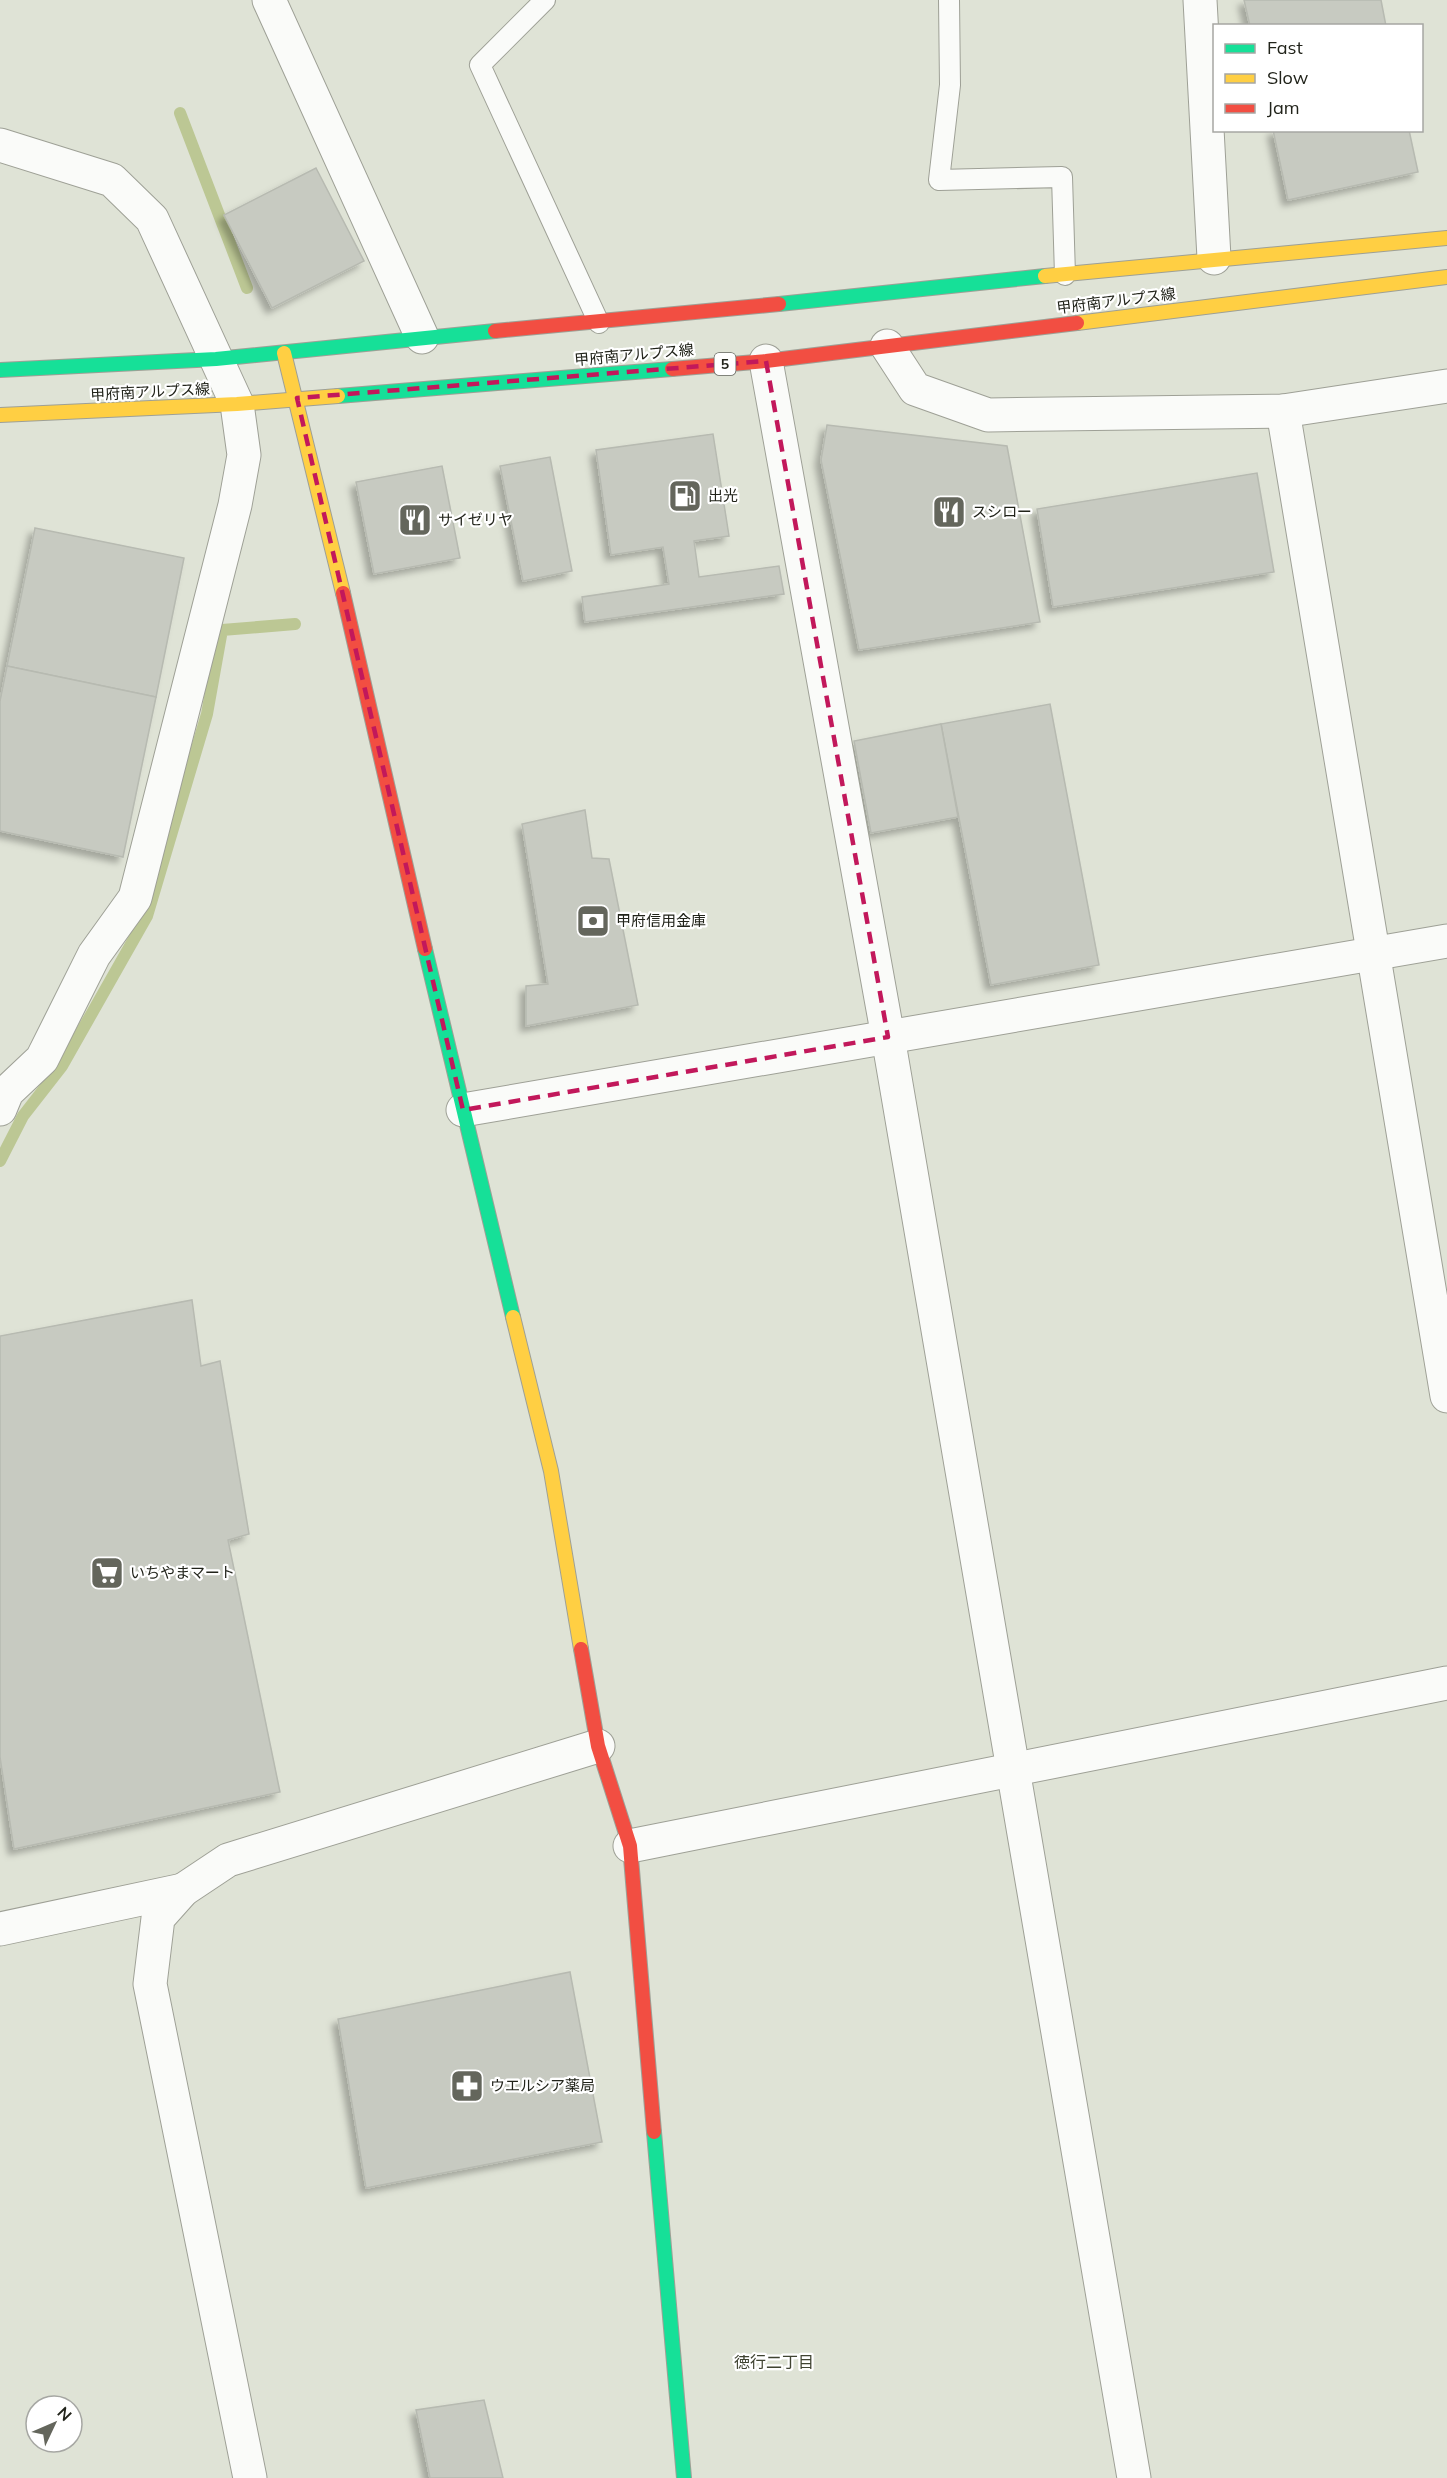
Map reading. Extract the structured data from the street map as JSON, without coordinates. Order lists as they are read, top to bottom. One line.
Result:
{"streets":{"main road":["甲府南アルプス線","5"]},"districts":["徳行二丁目"],"places":{"fuel station":["出光"],"restaurant":["スシロー","サイゼリヤ"],"bank":["甲府信用金庫"],"supermarket":["いちやまマート"],"pharmacy":["ウエルシア薬局"]},"legend":["Fast","Slow","Jam"],"north":"top right"}
